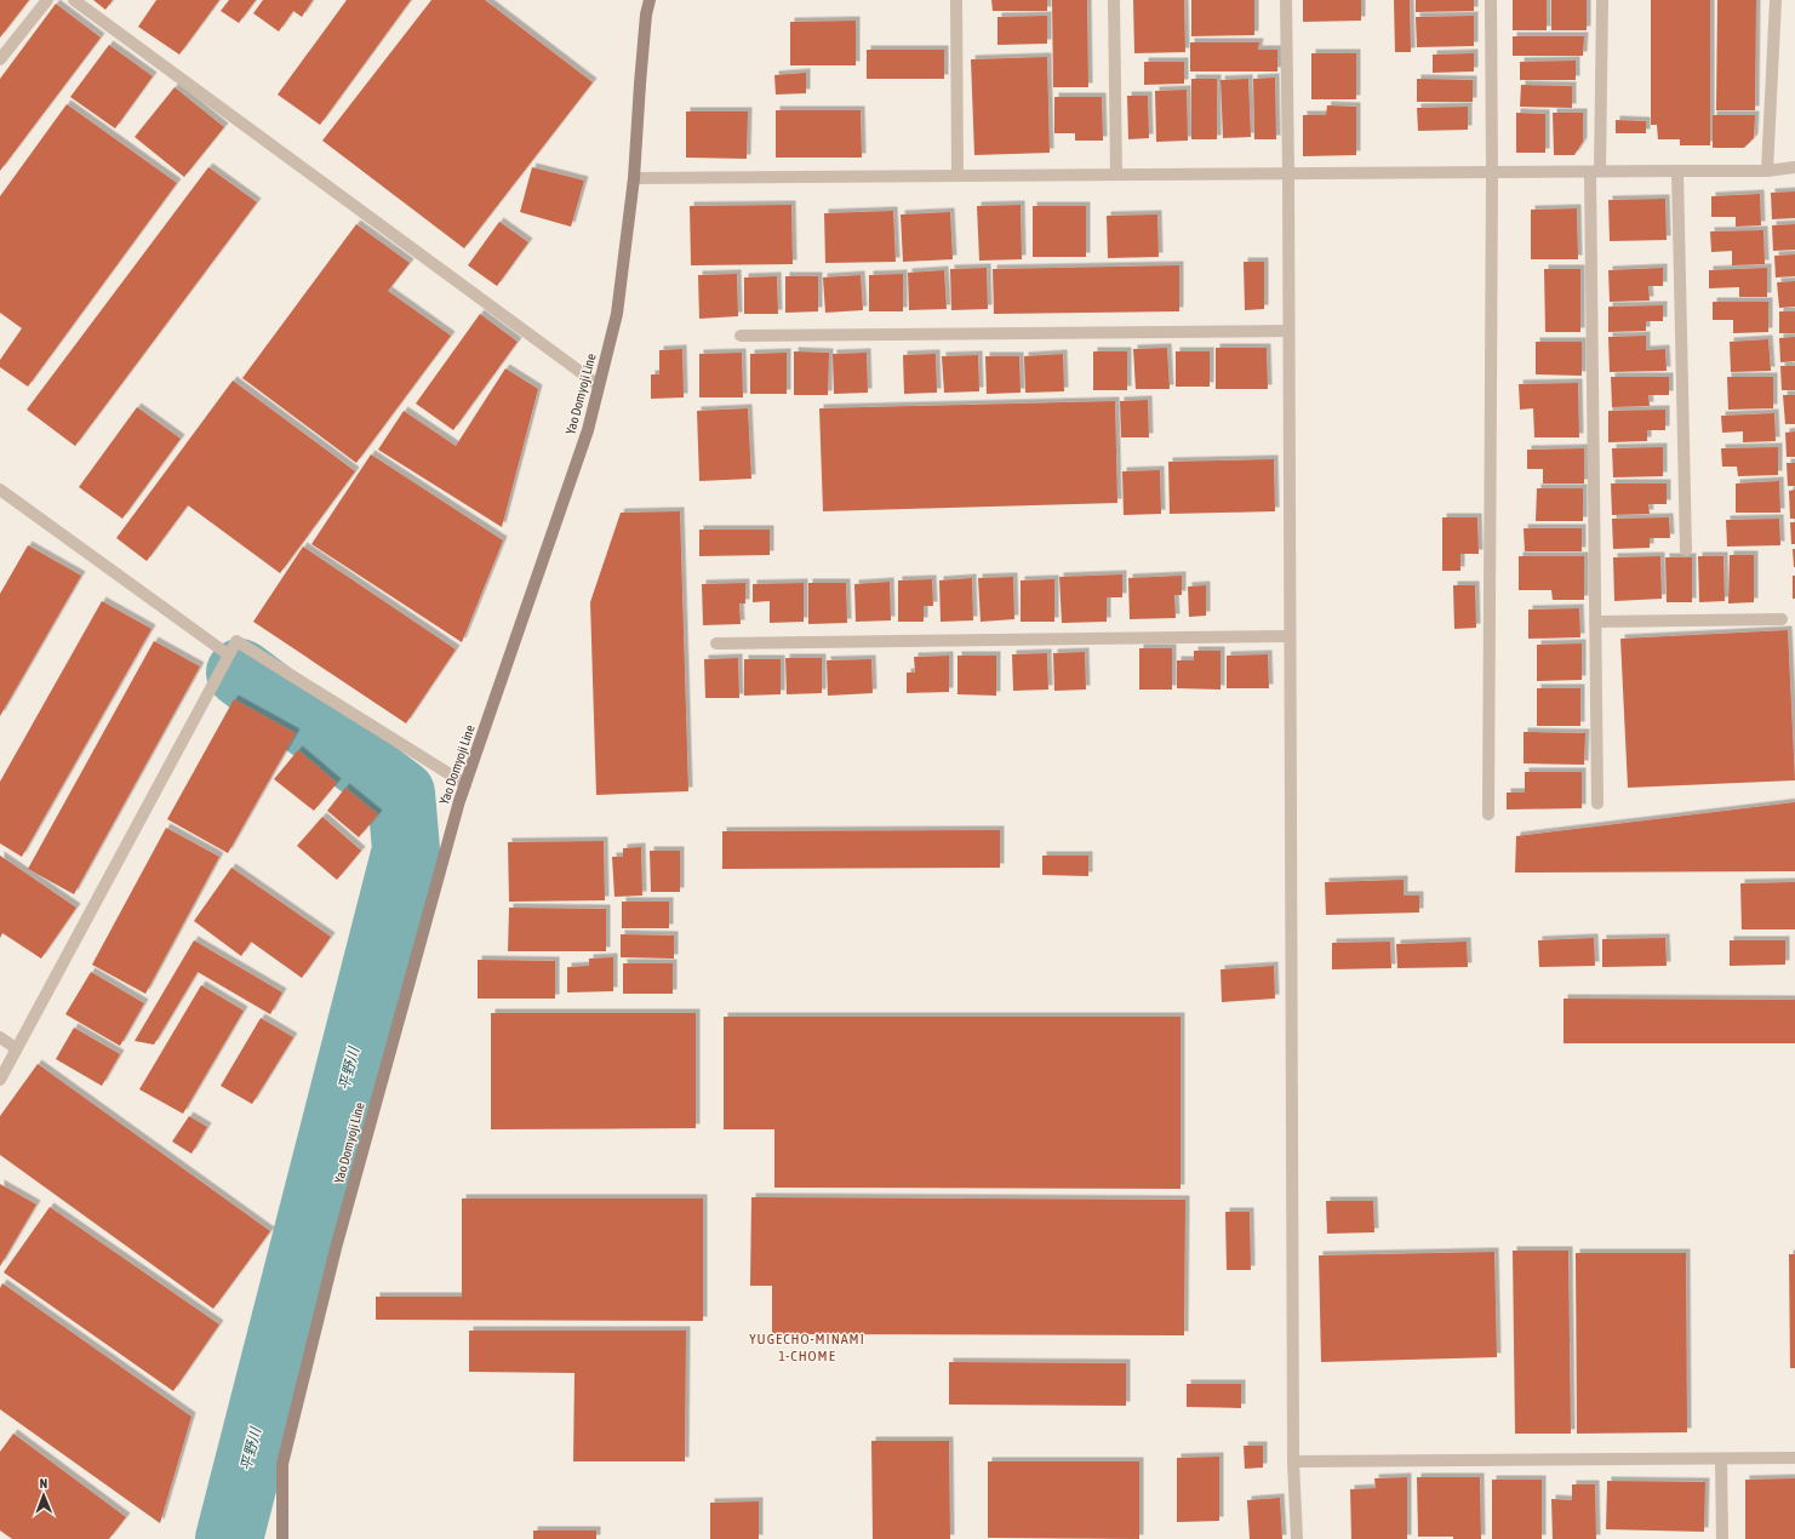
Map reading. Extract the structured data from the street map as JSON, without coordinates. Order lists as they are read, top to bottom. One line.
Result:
{"streets":{"main road":["Yao Domyoji Line"]},"districts":["YUGECHO-MINAMI 1-CHOME"],"water":["平野川"],"north":"top"}
